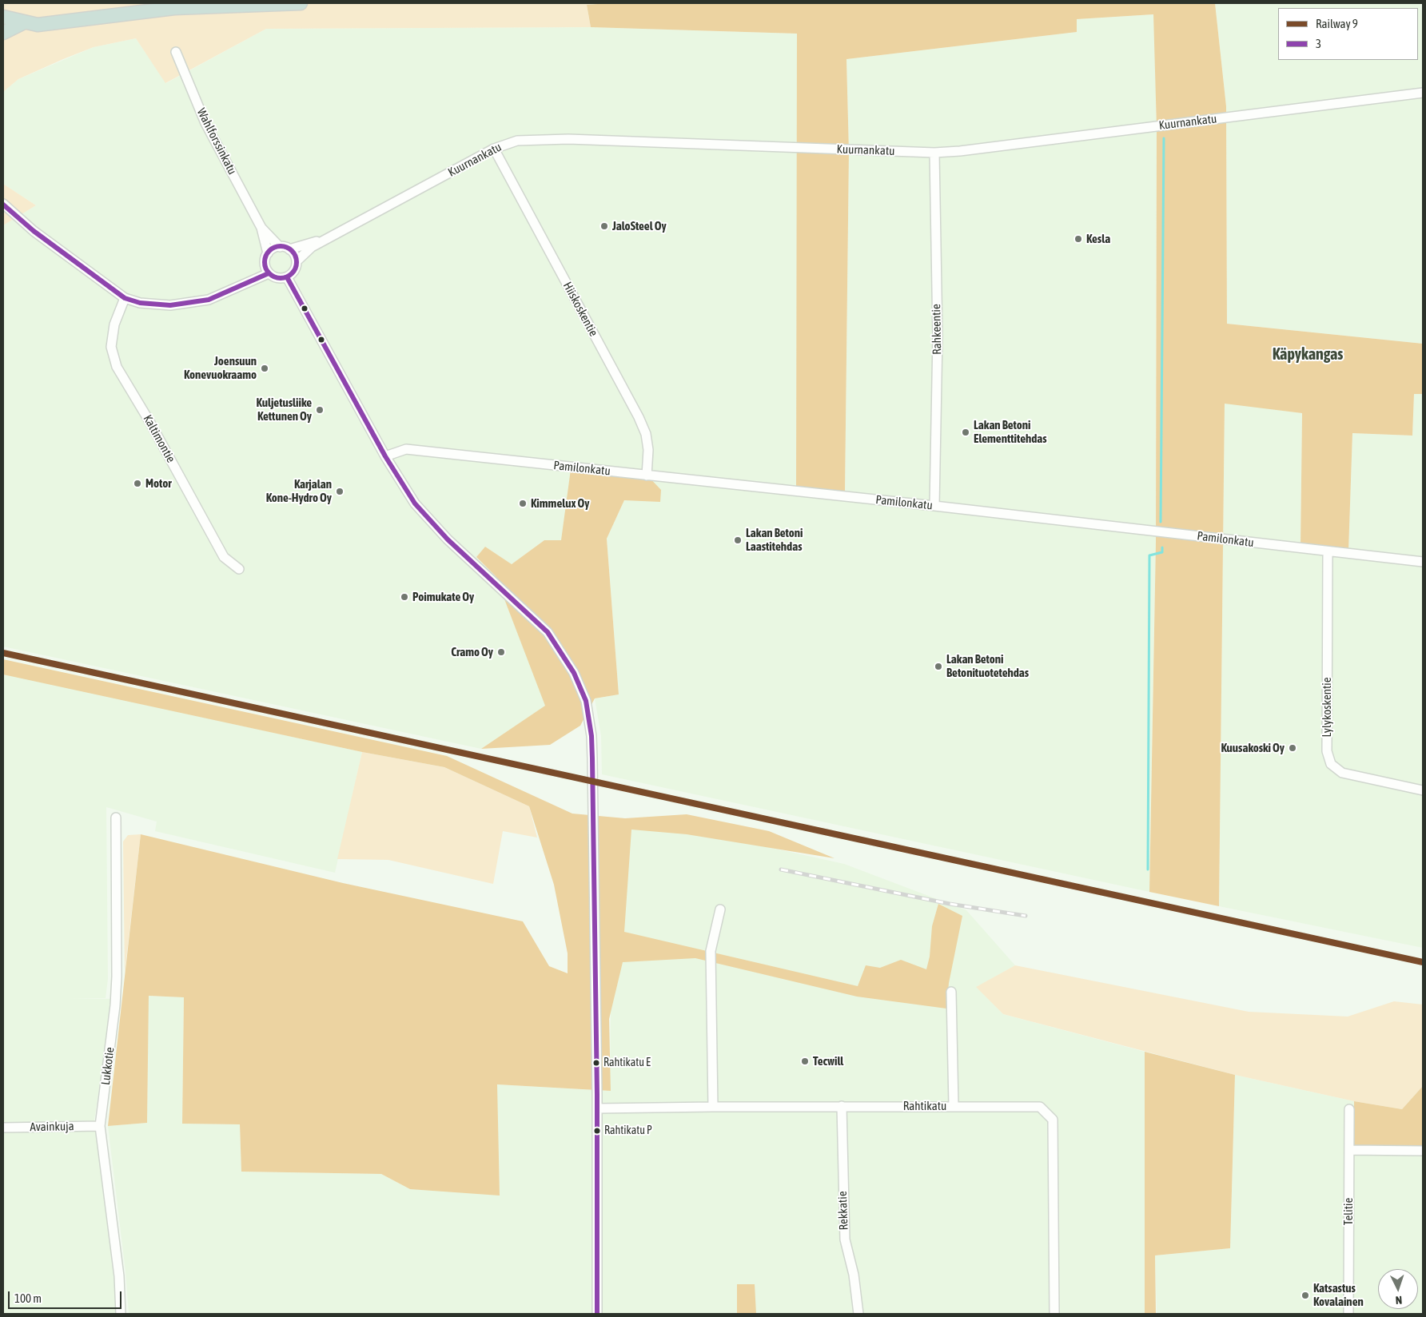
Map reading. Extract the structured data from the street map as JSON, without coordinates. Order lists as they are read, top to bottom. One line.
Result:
{"streets":{"street":["Kuurnankatu","Wahlforssinkatu","Hiiskoskentie","Rahkeentie","Kaltimontie","Pamilonkatu","Lylykoskentie","Lukkotie","Rahtikatu","Avainkuja","Rekkatie","Telitie"]},"crossings":[["Kuurnankatu","Wahlforssinkatu"],["Kuurnankatu","Hiiskoskentie"],["Kuurnankatu","Rahkeentie"],["Hiiskoskentie","Pamilonkatu"],["Rahkeentie","Pamilonkatu"],["Pamilonkatu","Lylykoskentie"],["Lukkotie","Avainkuja"],["Rahtikatu","Rekkatie"]],"districts":["Käpykangas"],"places":["JaloSteel Oy","Kesla","Joensuun Konevuokraamo","Kuljetusliike Kettunen Oy","Lakan Betoni Elementtitehdas","Motor","Karjalan Kone-Hydro Oy","Kimmelux Oy","Lakan Betoni Laastitehdas","Poimukate Oy","Cramo Oy","Lakan Betoni Betonituotetehdas","Kuusakoski Oy","Tecwill","Rahtikatu E","Rahtikatu P","Katsastus Kovalainen"],"lines":["transit line 3","rail line 9"],"legend":["Railway 9","3"],"scale_bar":"100 m","north":"bottom"}
